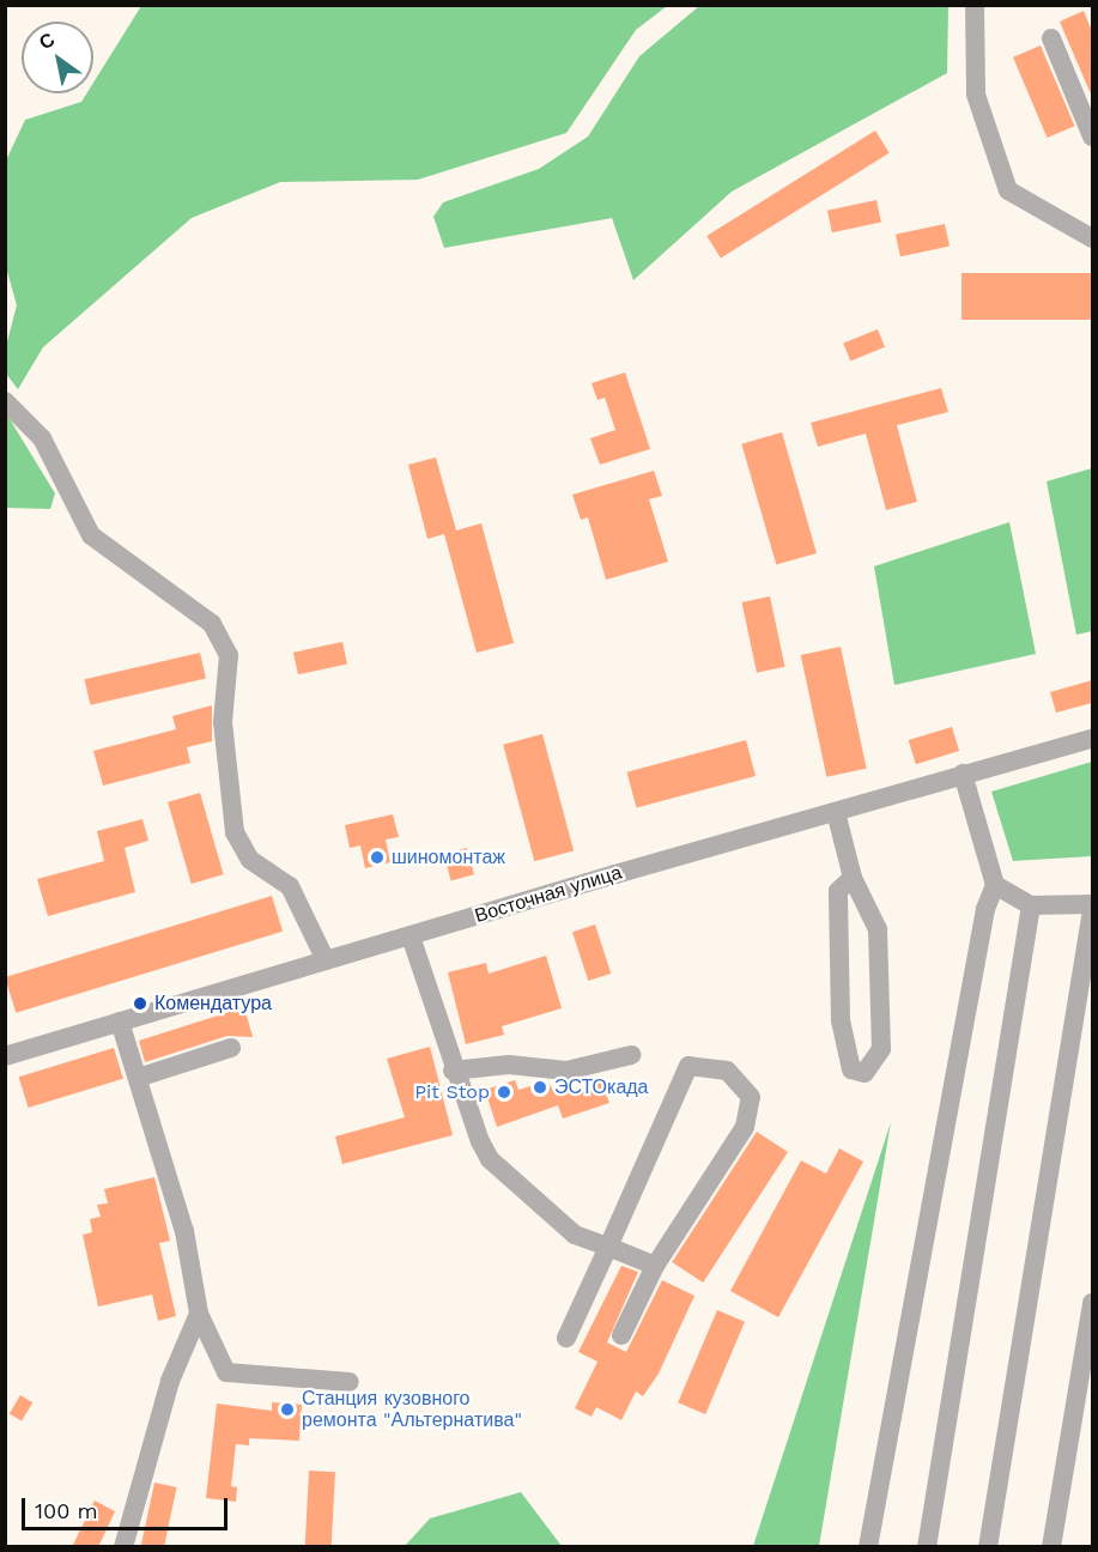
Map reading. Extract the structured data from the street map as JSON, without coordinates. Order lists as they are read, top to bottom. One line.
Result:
{"streets":{"street":["Восточная улица"]},"places":["шиномонтаж","Комендатура","ЭСТОкада","Pit Stop","Станция кузовного ремонта \"Альтернатива\""],"scale_bar":"100 m","north":"top left"}
